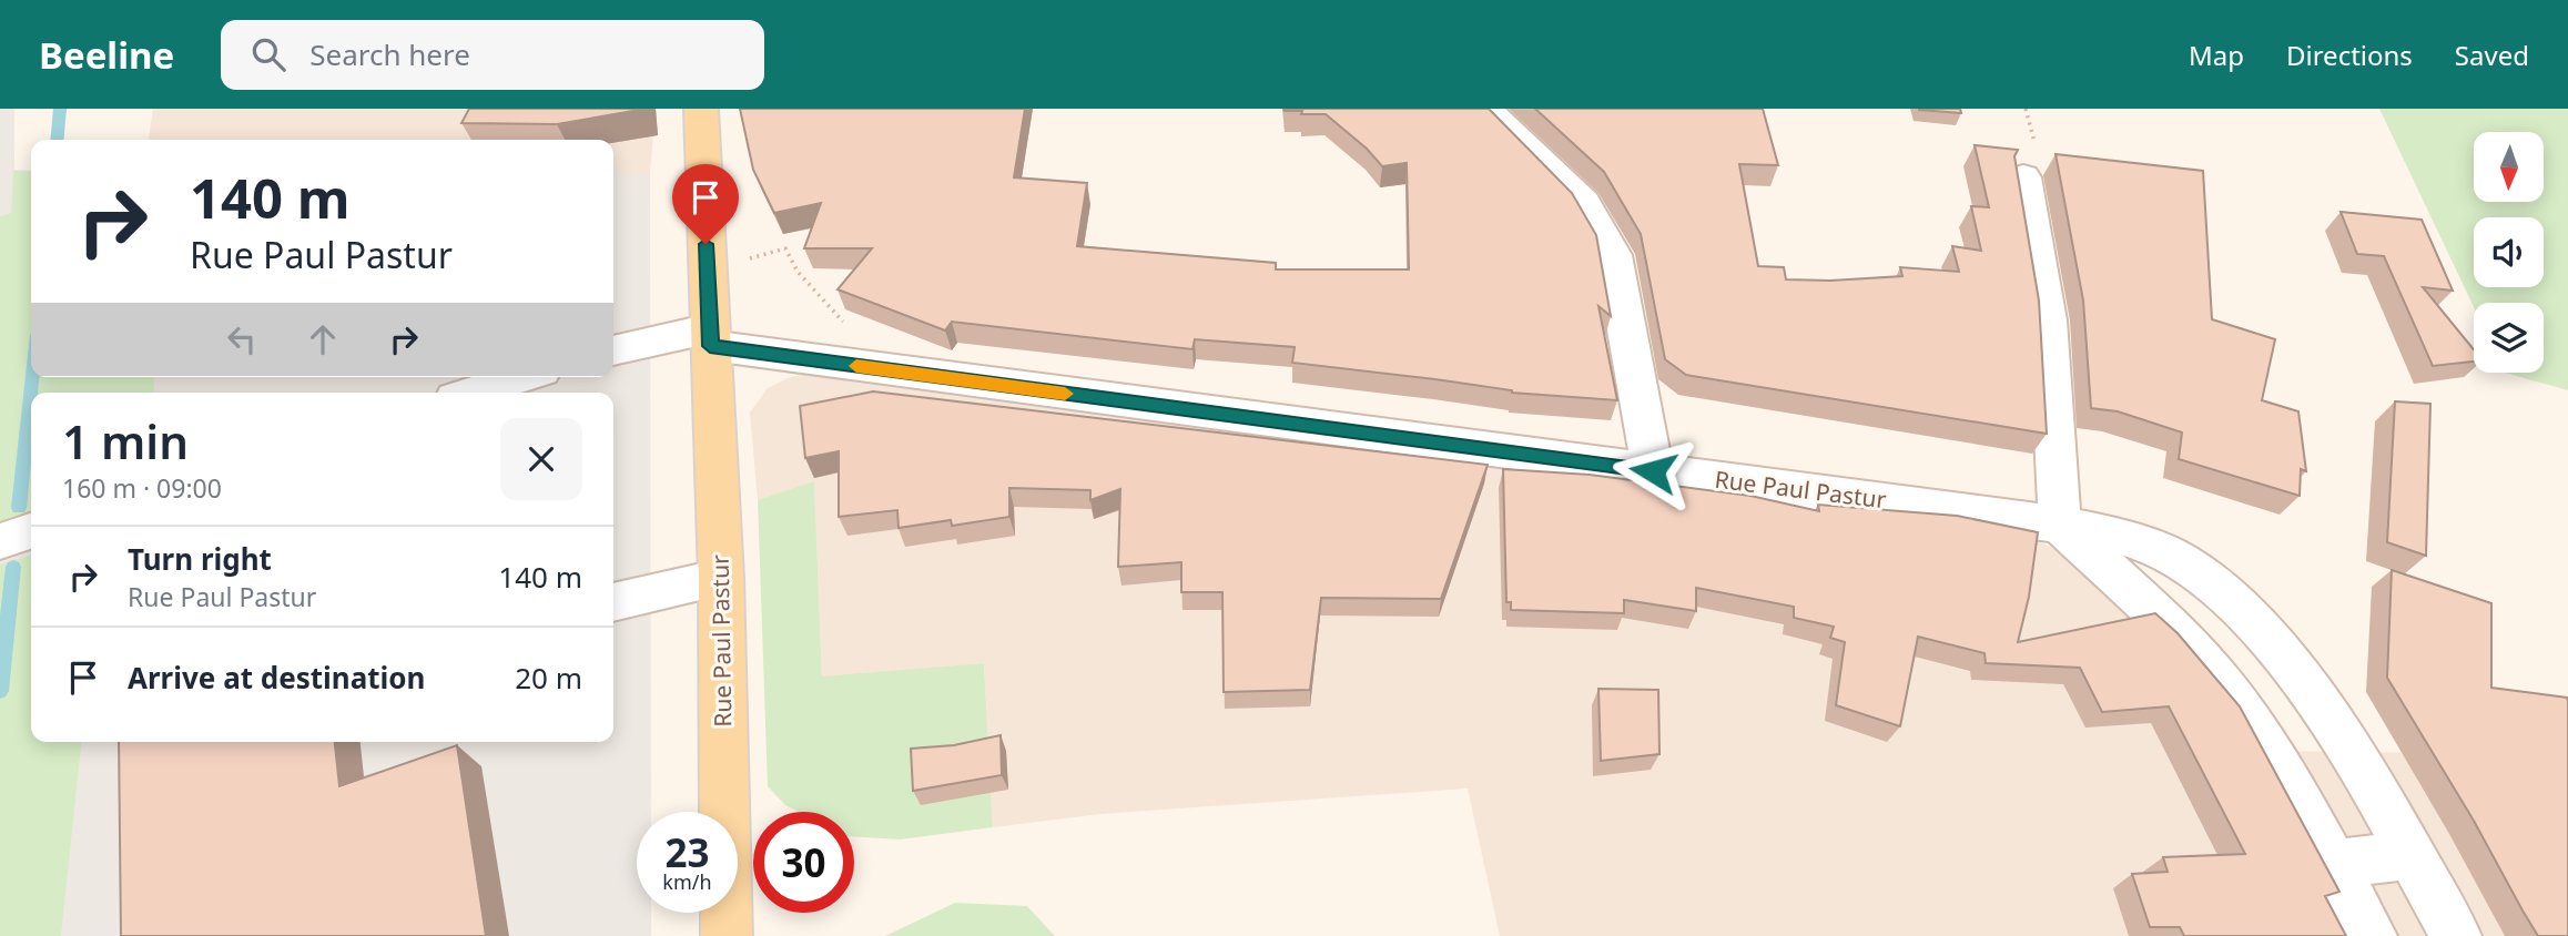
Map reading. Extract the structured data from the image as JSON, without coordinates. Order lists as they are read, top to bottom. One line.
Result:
{"streets":{"main road":["Rue Paul Pastur"]},"north":"bottom","page":{"header":"Beeline","search":"Search here","nav":["Map","Directions","Saved"],"turn":["140 m","Rue Paul Pastur"],"heading":["1 min","160 m · 09:00"],"list":[{"name":"Turn right","note":"Rue Paul Pastur","value":"140 m"},{"name":"Arrive at destination","value":"20 m"}],"speed":"23 km/h","limit":"30"}}
